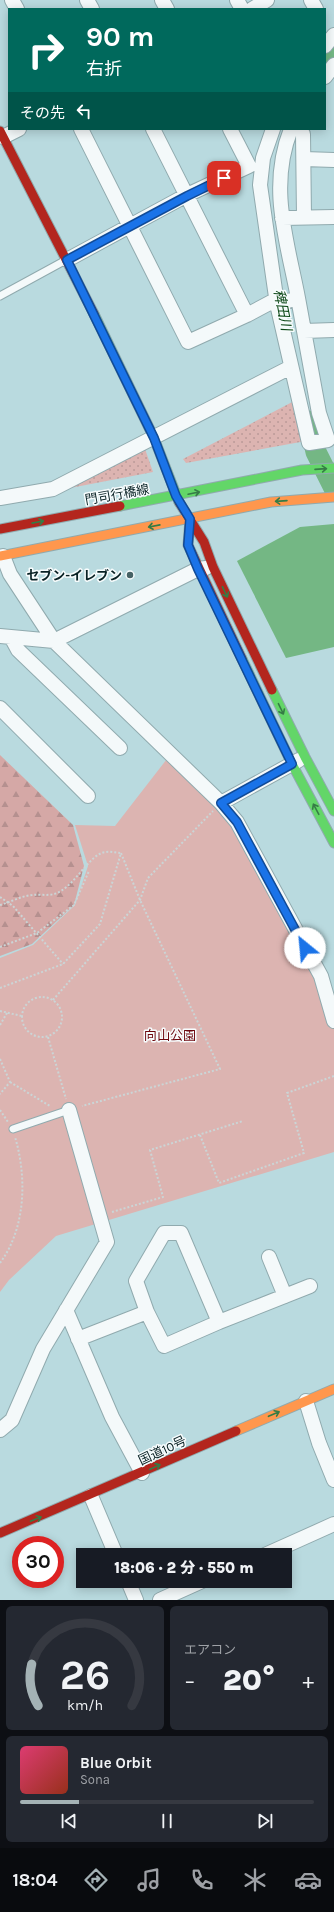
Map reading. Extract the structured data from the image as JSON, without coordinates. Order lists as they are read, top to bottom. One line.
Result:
{"streets":{"main road":["門司行橋線","国道10号"]},"one_way":["国道10号"],"water":["稗田川"],"parks":["向山公園"],"places":["セブン-イレブン"],"page":{"turn":["90 m","右折"],"then":"その先","limit":"30","trip":"18:06 · 2 分 · 550 m","tile":"エアコン","heat":["−","20°","+"],"song":["Blue Orbit","Sona"],"tabs":"18:04","gauge":["26","km/h"]}}
